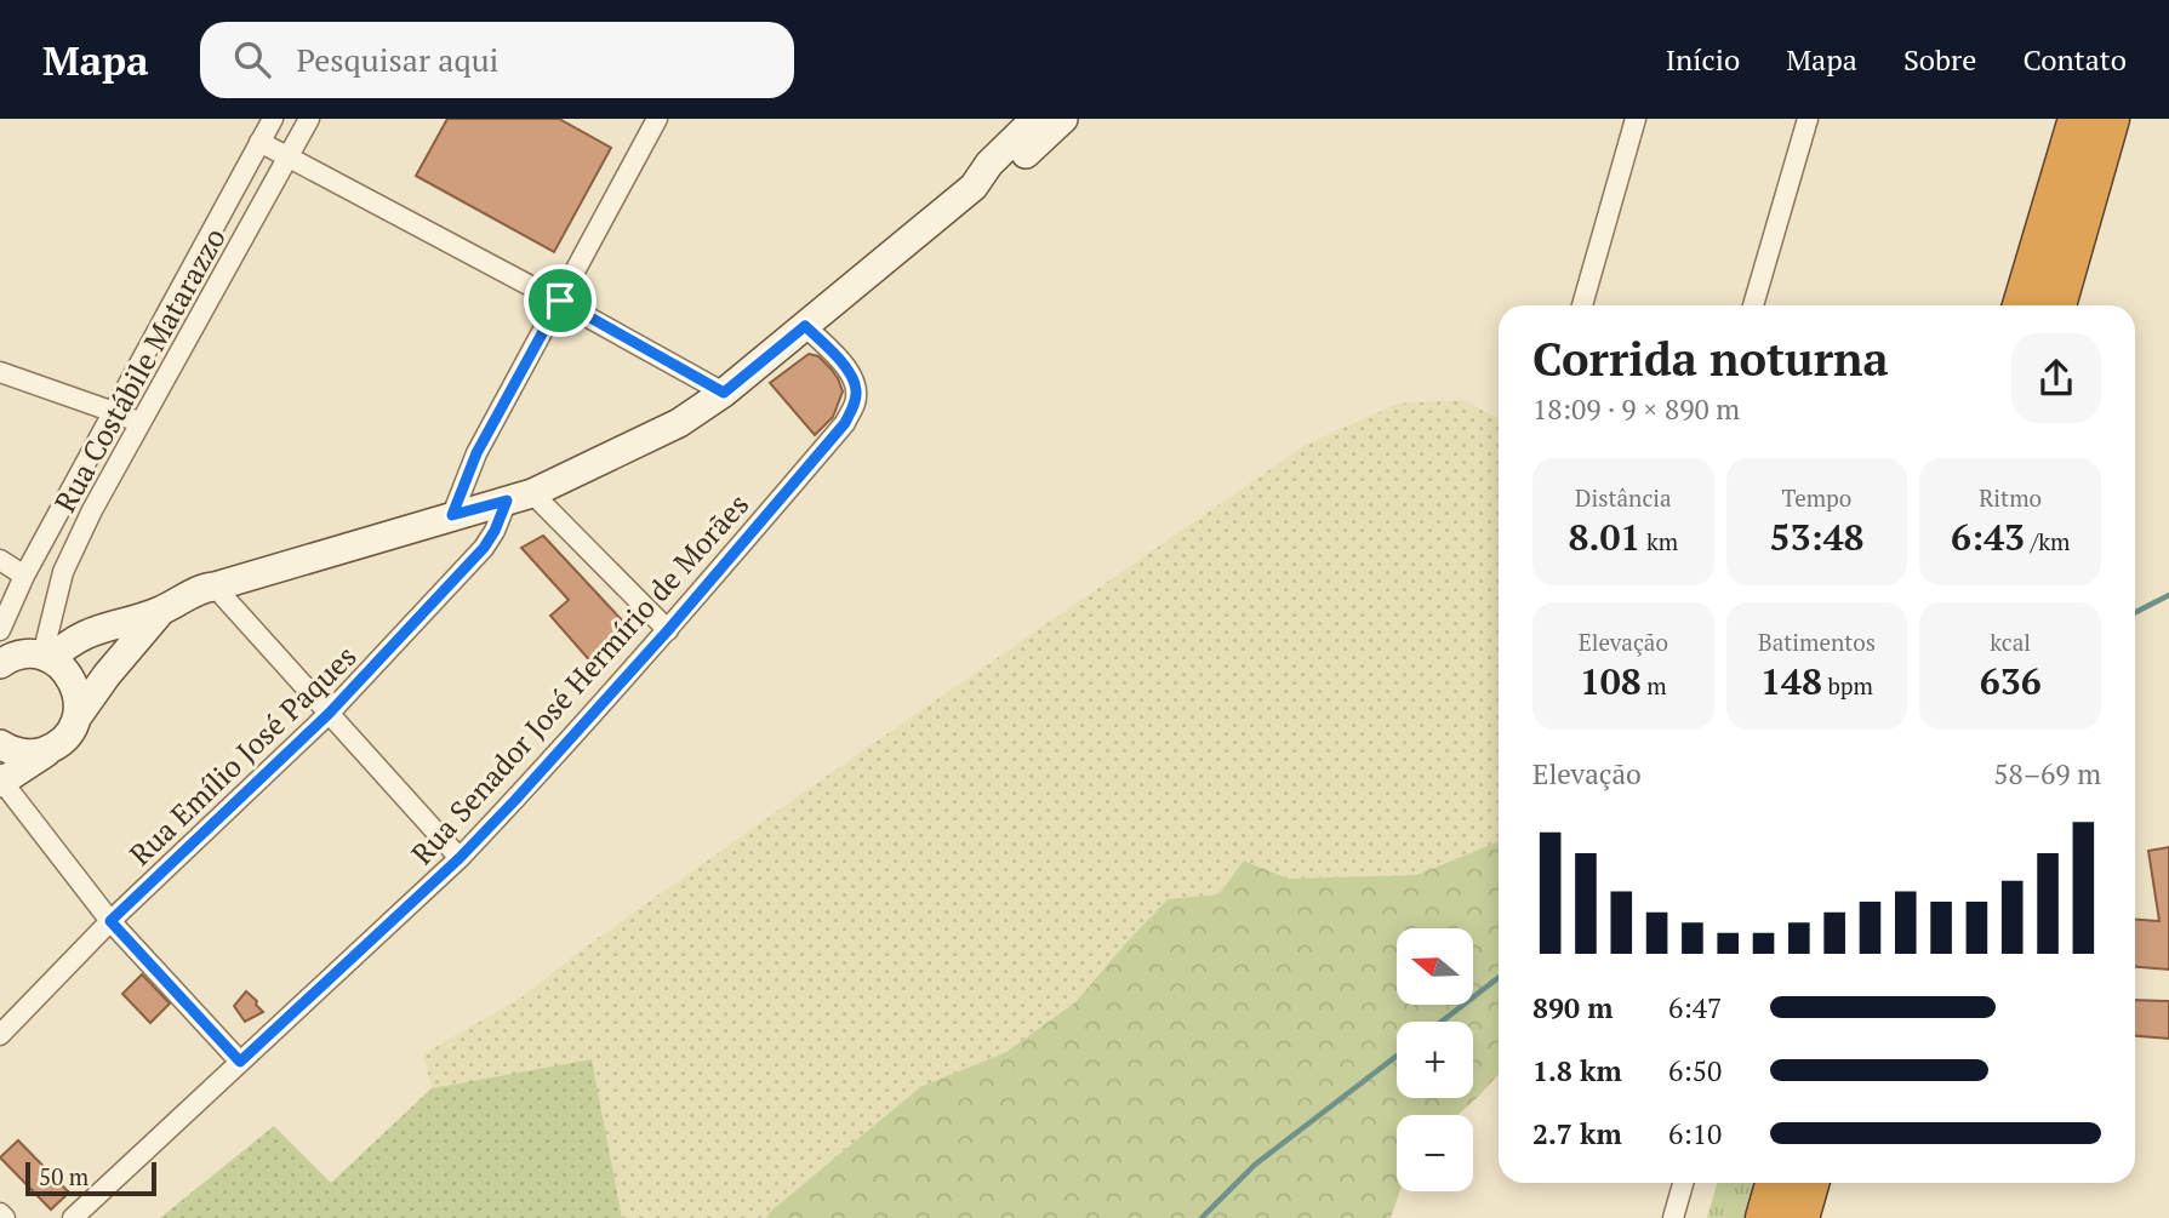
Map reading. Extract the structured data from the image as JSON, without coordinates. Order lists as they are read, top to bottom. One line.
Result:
{"streets":{"street":["Rua Costábile Matarazzo","Rua Senador José Hermírio de Morães","Rua Emílio José Paques"]},"scale_bar":"50 m","north":"left","page":{"header":"Mapa","search":"Pesquisar aqui","nav":["Início","Mapa","Sobre","Contato"],"heading":["Corrida noturna","18:09 · 9 × 890 m"],"stats":[["Distância","8.01 km"],["Tempo","53:48"],["Ritmo","6:43 /km"],["Elevação","108 m"],["Batimentos","148 bpm"],["kcal","636"]],"chart":["Elevação","58–69 m"],"map_buttons":["+","−"],"list":[{"name":"890 m","note":"6:47"},{"name":"1.8 km","note":"6:50"},{"name":"2.7 km","note":"6:10"}],"scale":"50 m"}}
